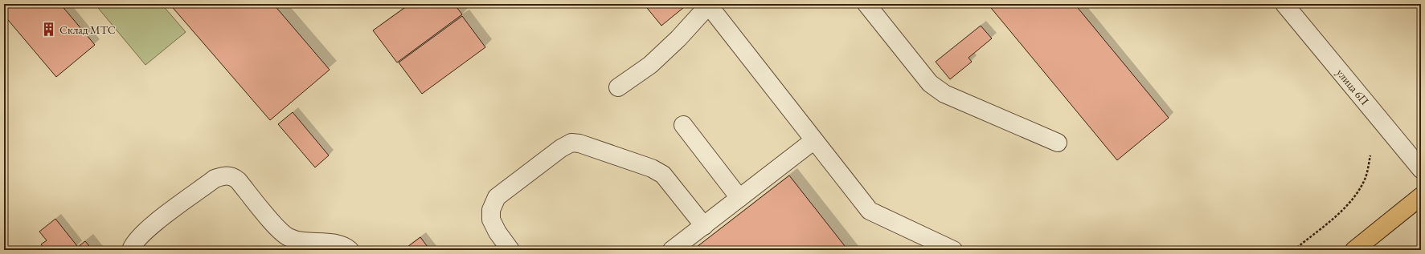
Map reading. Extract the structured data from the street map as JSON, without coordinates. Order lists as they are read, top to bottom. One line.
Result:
{"streets":{"street":["улица 6П"]},"places":{"building":["Склад МТС"]}}
